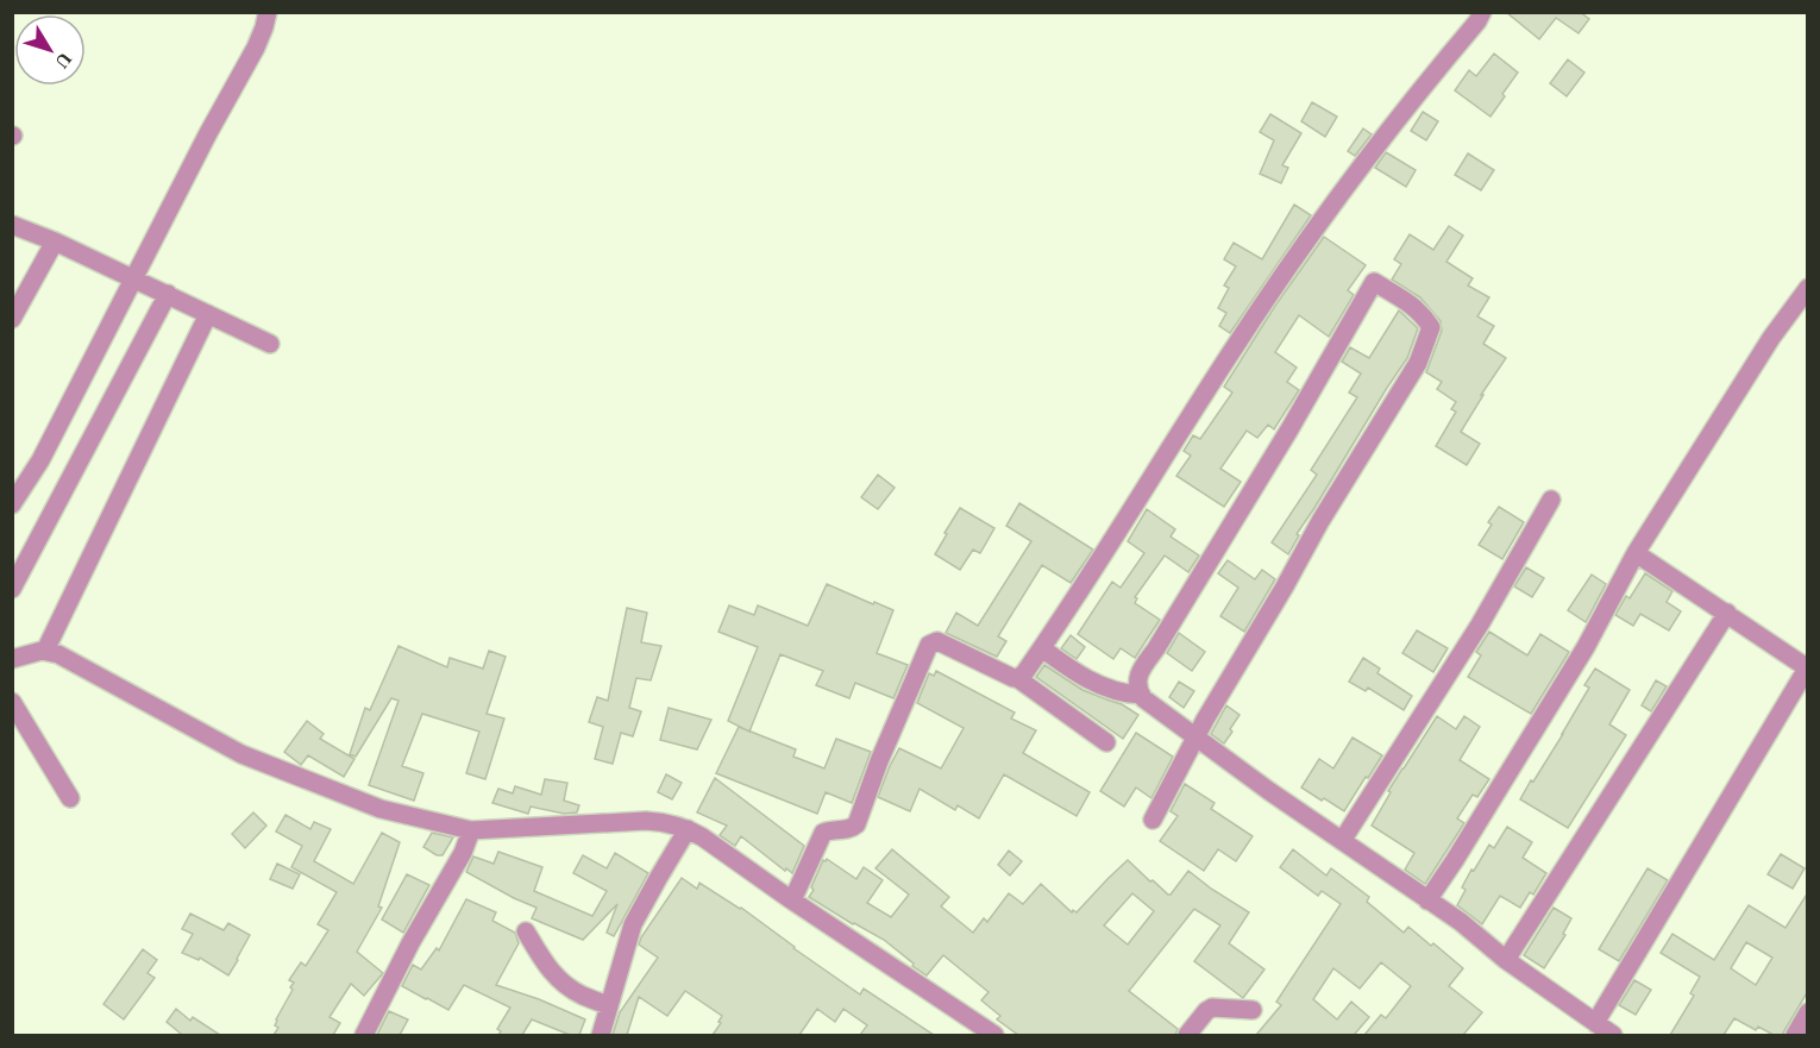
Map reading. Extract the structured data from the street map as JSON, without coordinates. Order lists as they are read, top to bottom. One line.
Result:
{"north":"bottom right"}
